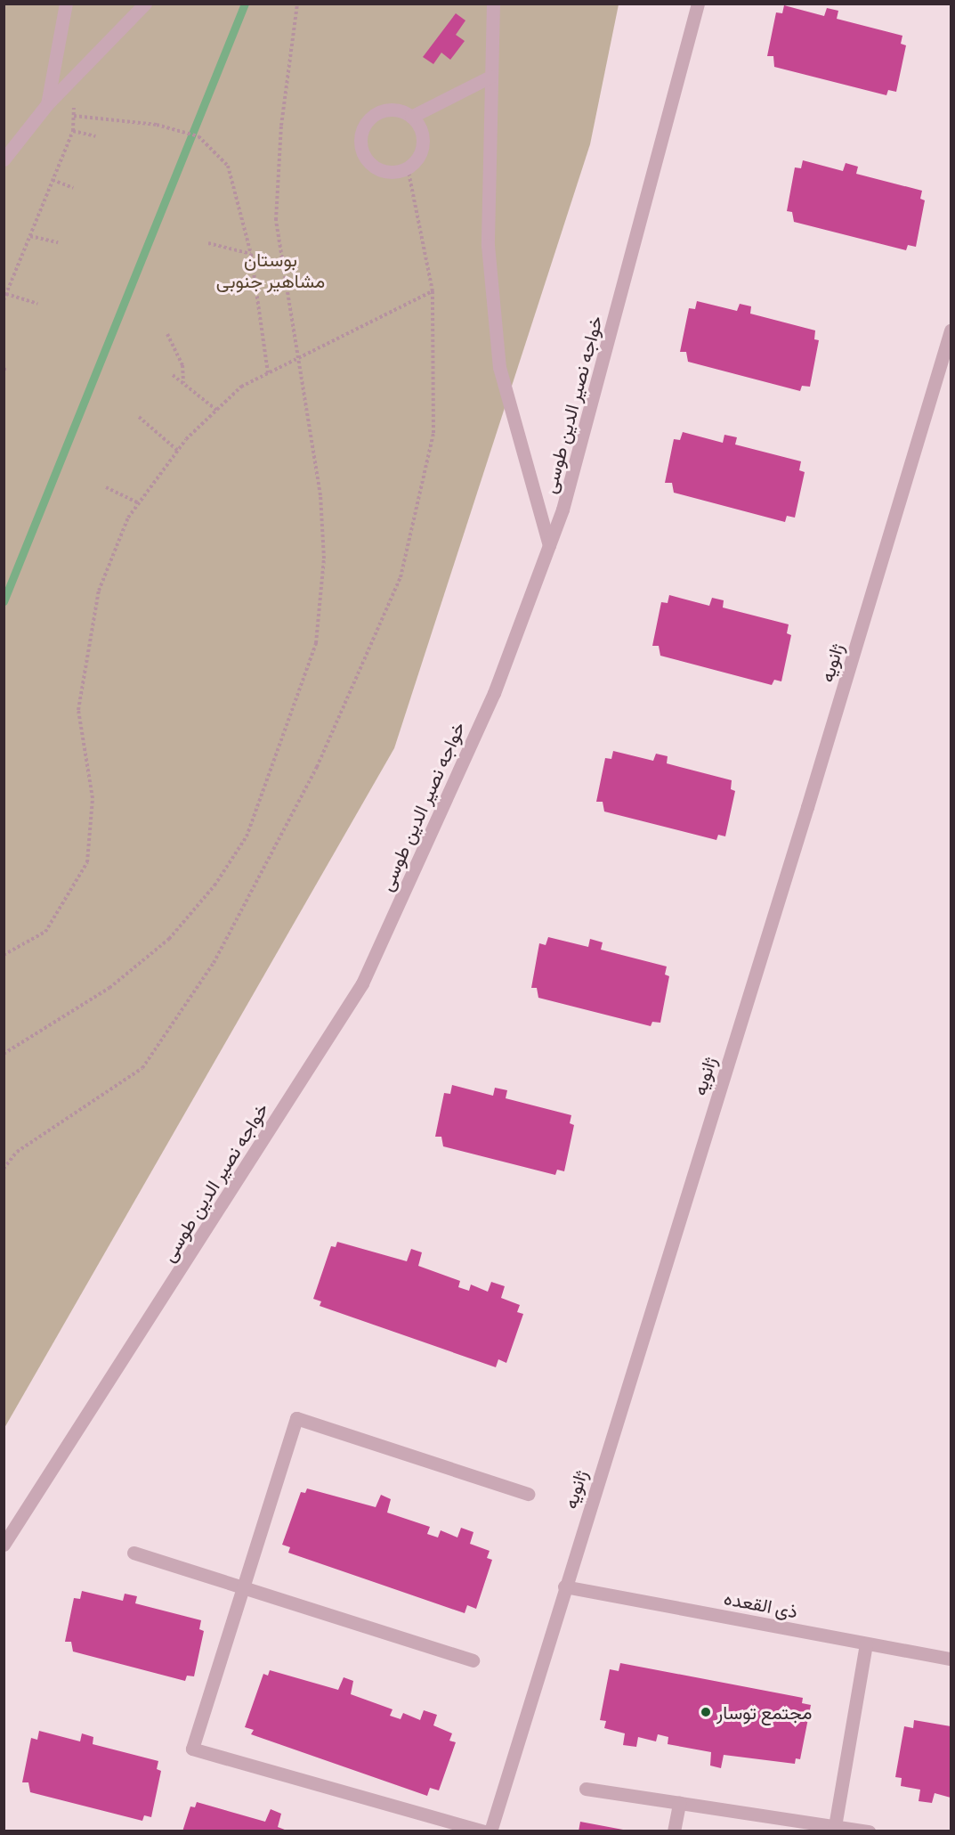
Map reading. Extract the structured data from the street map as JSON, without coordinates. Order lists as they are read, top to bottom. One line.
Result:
{"streets":{"street":["خواجه نصیر الدین طوسی","ژانویه","ذی القعده"]},"crossings":[["ژانویه","ذی القعده"]],"parks":["بوستان مشاهیر جنوبی"],"places":["مجتمع توسار"]}
